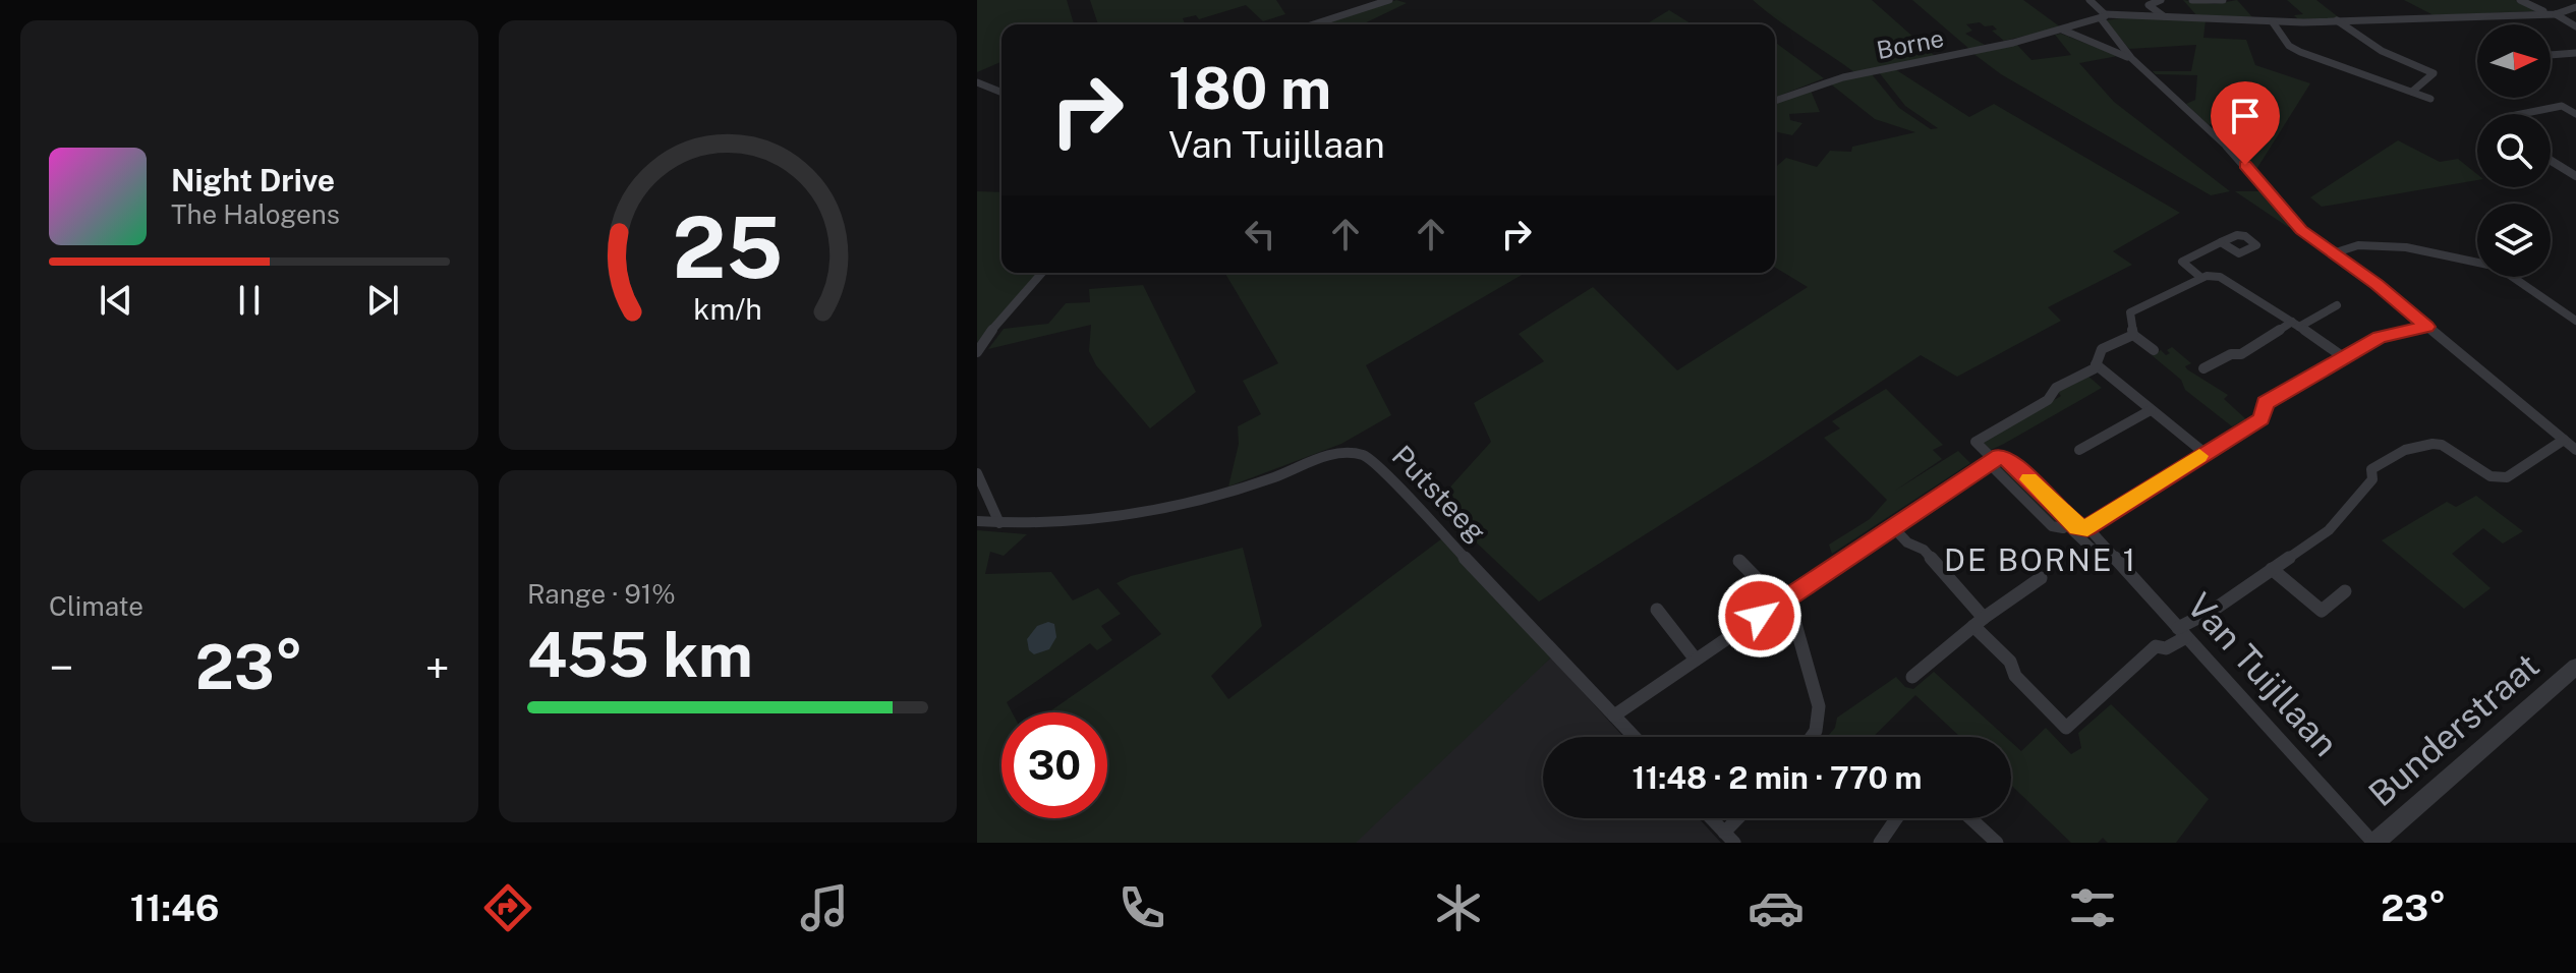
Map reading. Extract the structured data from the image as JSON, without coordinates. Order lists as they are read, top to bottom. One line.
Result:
{"streets":{"street":["Borne","Putsteeg","Van Tuijllaan","Bunderstraat"]},"crossings":[["Van Tuijllaan","Bunderstraat"]],"districts":["DE BORNE 1"],"north":"right","page":{"turn":["180 m","Van Tuijllaan"],"song":["Night Drive","The Halogens"],"tile":["Climate",["Range · 91%","455 km"]],"heat":["−","23°","+"],"limit":"30","trip":"11:48 · 2 min · 770 m","tabs":["11:46","23°"],"gauge":["25","km/h"]}}
